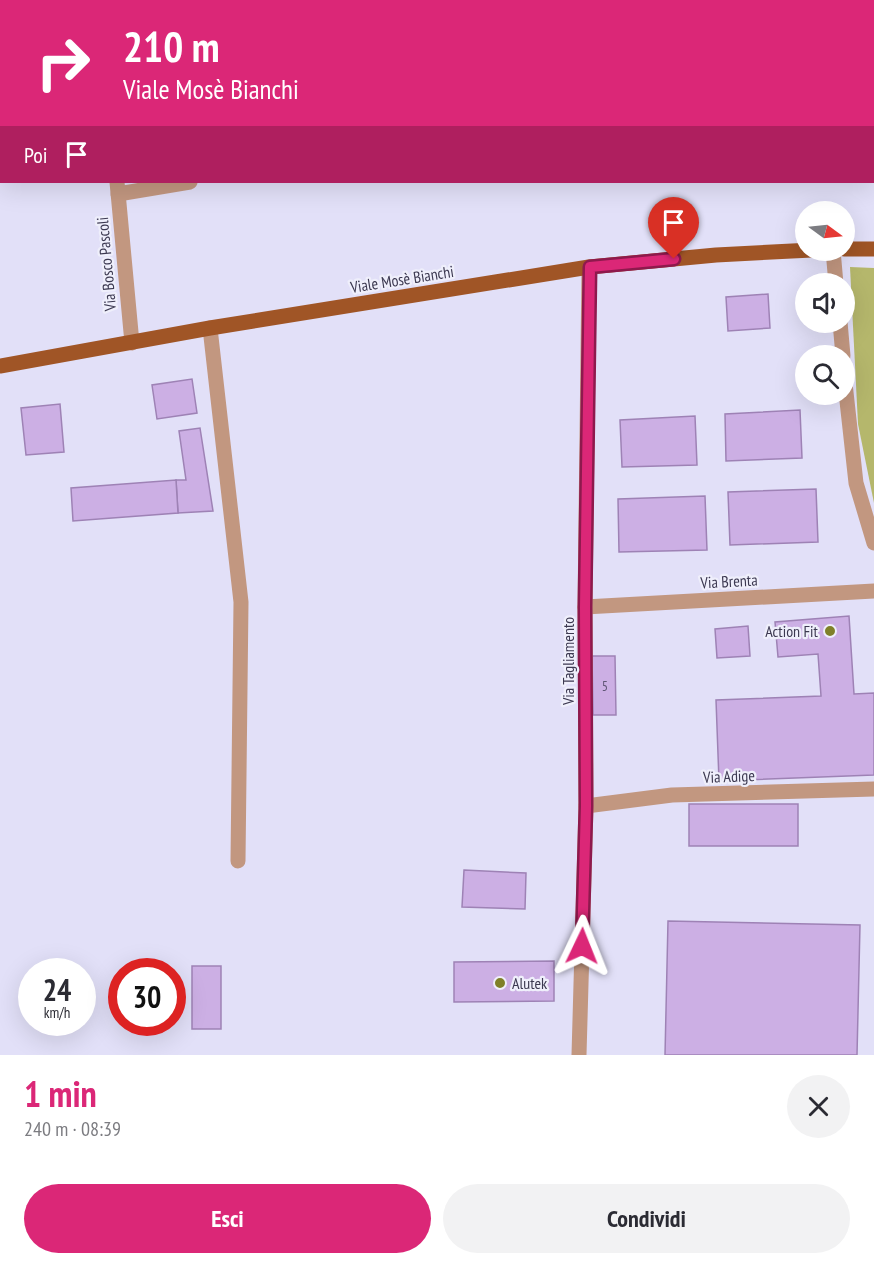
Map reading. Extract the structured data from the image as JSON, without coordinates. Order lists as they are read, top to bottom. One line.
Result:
{"streets":{"main road":["Viale Mosè Bianchi"],"street":["Via Bosco Pascoli","Via Brenta","Via Tagliamento","Via Adige"]},"crossings":[["Via Bosco Pascoli","Viale Mosè Bianchi"],["Viale Mosè Bianchi","Via Tagliamento"],["Via Brenta","Via Tagliamento"],["Via Tagliamento","Via Adige"]],"places":["Action Fit","Alutek"],"house_numbers":["5"],"north":"right","page":{"turn":["210 m","Viale Mosè Bianchi"],"then":"Poi","speed":"24 km/h","limit":"30","heading":["1 min","240 m · 08:39"],"buttons":["Esci","Condividi"]}}
